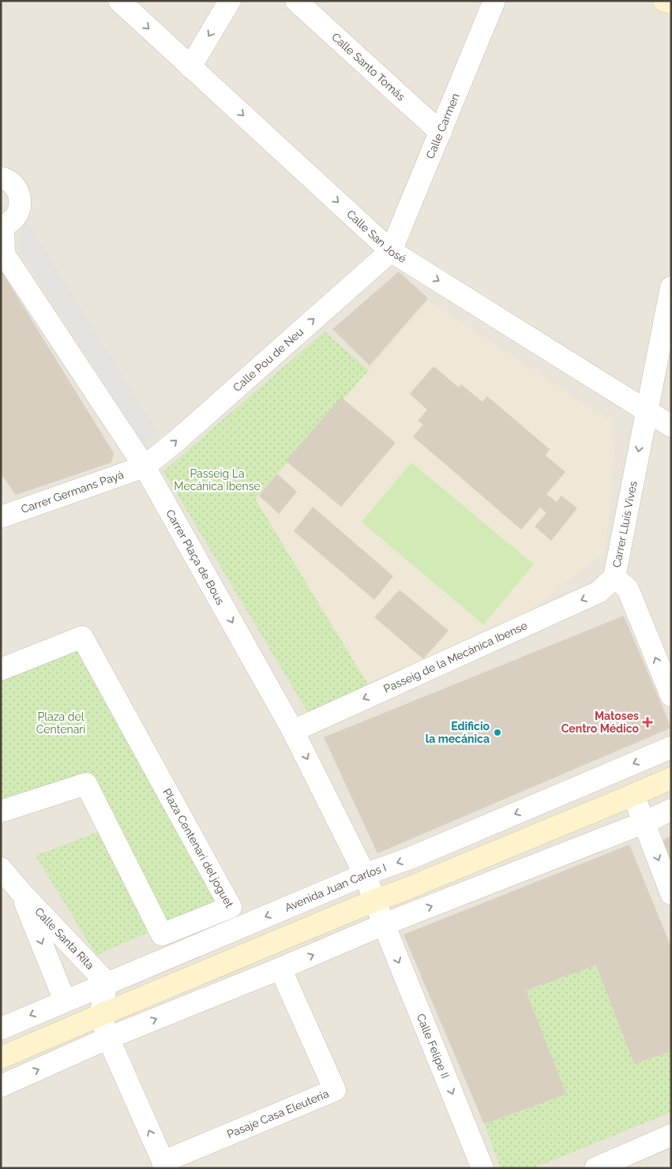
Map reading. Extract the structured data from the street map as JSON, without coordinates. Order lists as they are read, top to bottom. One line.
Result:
{"streets":{"street":["Calle Santo Tomás","Calle Carmen","Calle San José","Calle Pou de Neu","Carrer Germans Payá","Carrer Lluís Vives","Carrer Plaça de Bous","Passeig de la Mecànica Ibense","Plaza Centenari del joguet","Avenida Juan Carlos I","Calle Santa Rita","Calle Felipe II","Pasaje Casa Eleuteria"]},"crossings":[["Calle Santo Tomás","Calle Carmen"],["Calle Carmen","Calle San José"],["Calle Carmen","Calle Pou de Neu"],["Calle San José","Calle Pou de Neu"],["Calle San José","Carrer Lluís Vives"],["Calle Pou de Neu","Carrer Germans Payá"],["Calle Pou de Neu","Carrer Plaça de Bous"],["Carrer Germans Payá","Carrer Plaça de Bous"],["Carrer Lluís Vives","Passeig de la Mecànica Ibense"],["Carrer Plaça de Bous","Passeig de la Mecànica Ibense"],["Carrer Plaça de Bous","Avenida Juan Carlos I"],["Carrer Plaça de Bous","Calle Felipe II"],["Avenida Juan Carlos I","Calle Santa Rita"]],"one_way":["Calle San José","Calle Pou de Neu","Carrer Plaça de Bous","Passeig de la Mecànica Ibense","Calle Felipe II"],"parks":["Passeig La Mecánica Ibense","Plaza del Centenari"],"places":{"health":["Matoses Centro Médico"],"other":["Edificio la mecánica"]}}
